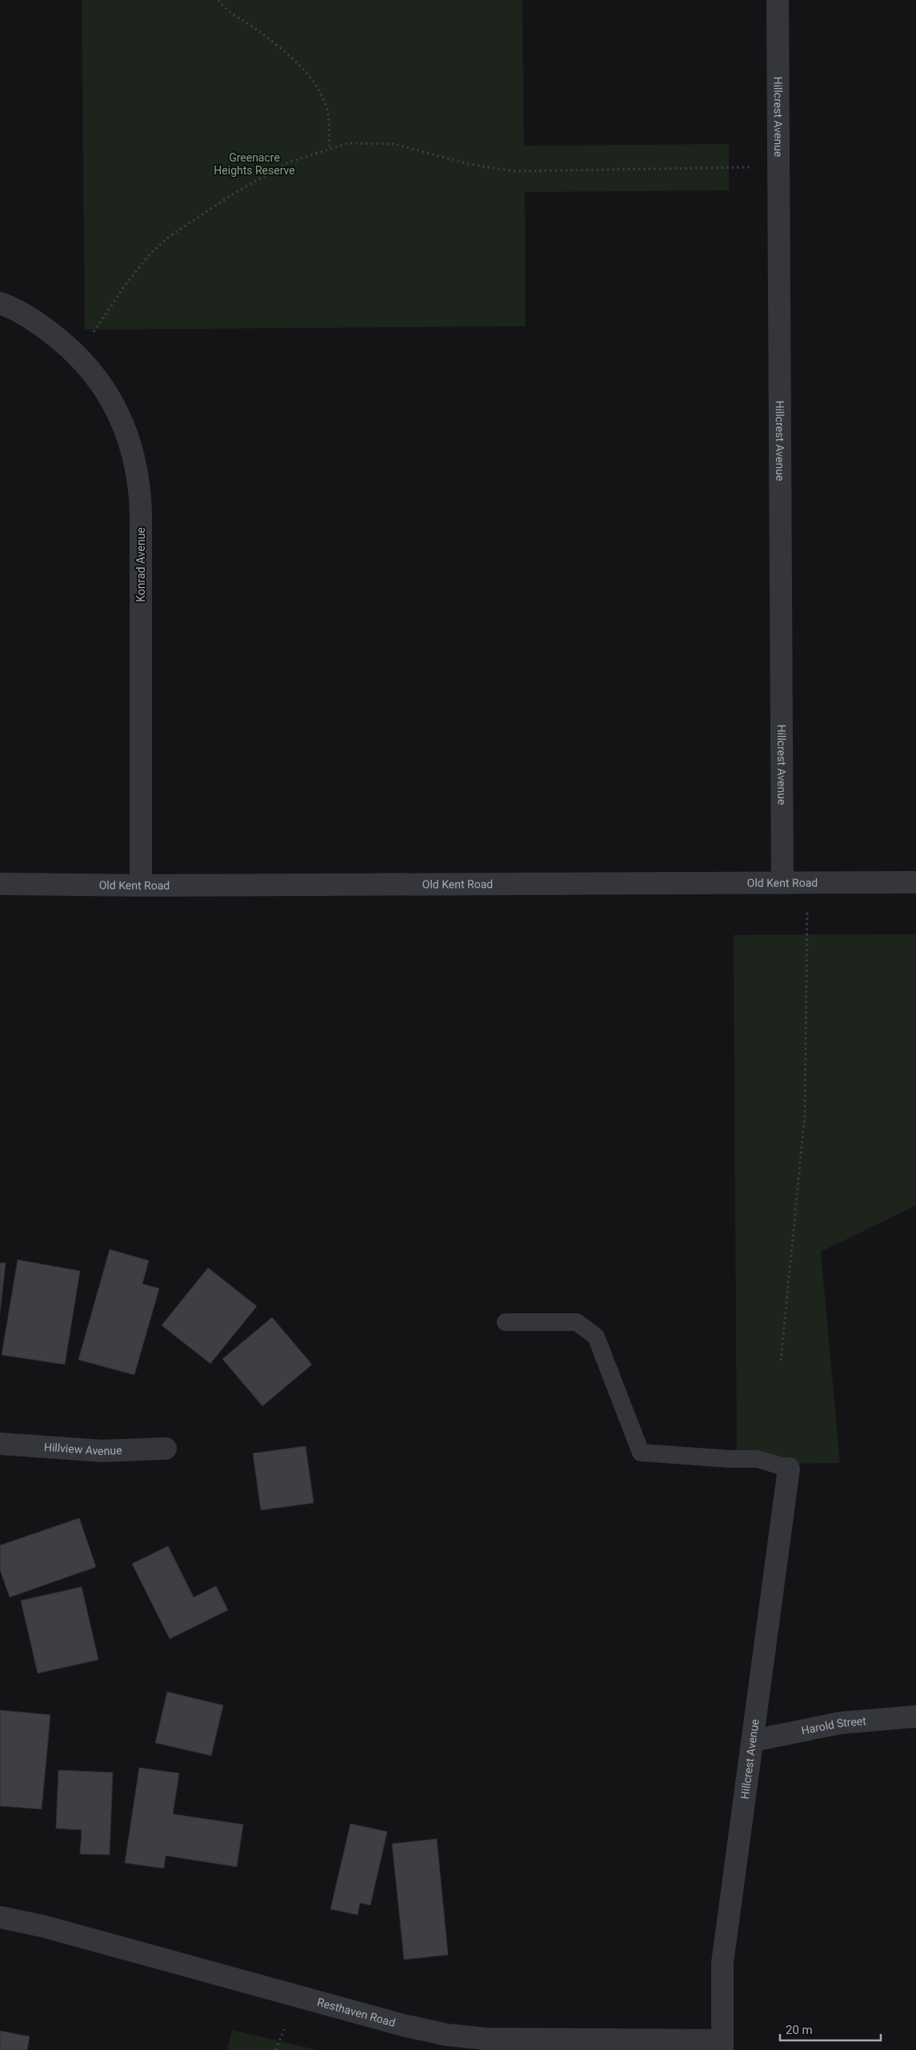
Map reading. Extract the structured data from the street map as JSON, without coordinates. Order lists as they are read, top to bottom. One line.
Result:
{"streets":{"street":["Hillcrest Avenue","Konrad Avenue","Old Kent Road","Hillview Avenue","Harold Street","Resthaven Road"]},"crossings":[["Hillcrest Avenue","Old Kent Road"],["Hillcrest Avenue","Harold Street"],["Hillcrest Avenue","Resthaven Road"],["Konrad Avenue","Old Kent Road"]],"parks":["Greenacre Heights Reserve"],"scale_bar":"20 m"}
